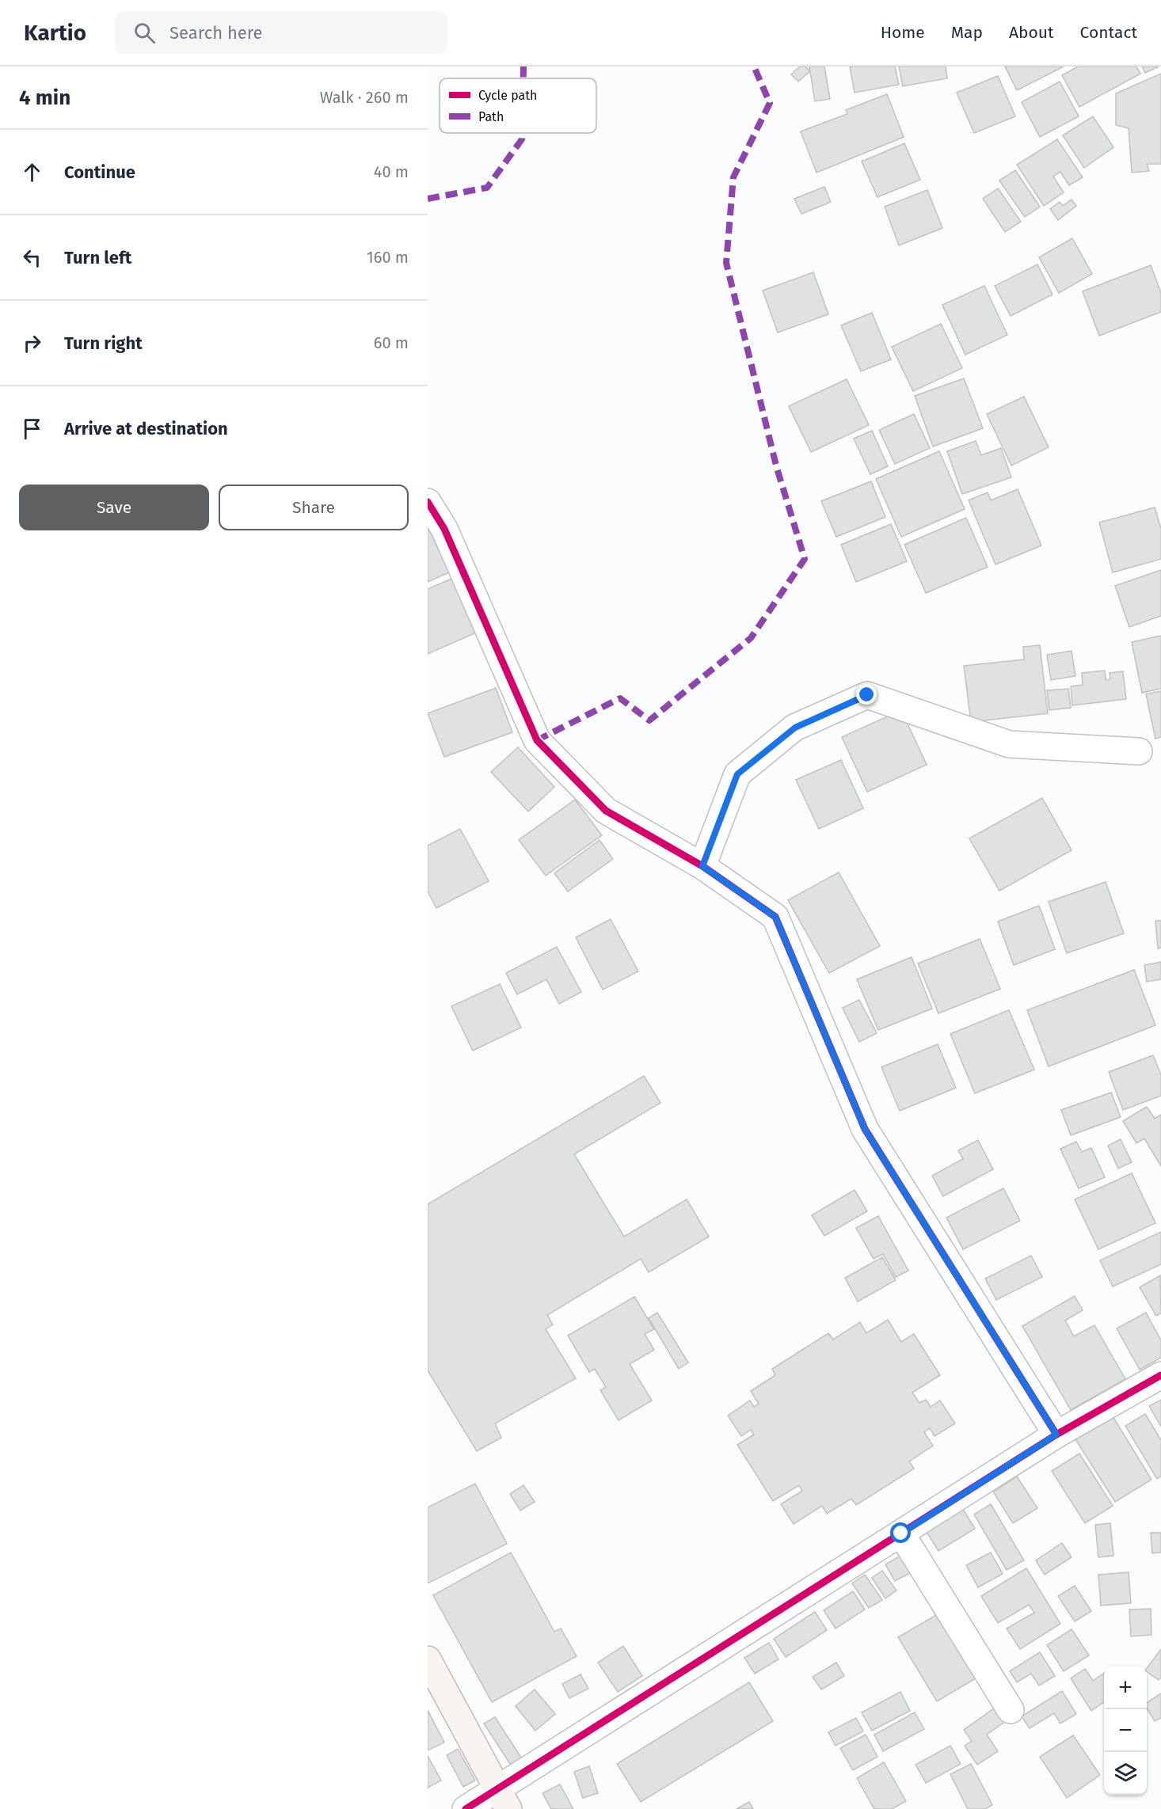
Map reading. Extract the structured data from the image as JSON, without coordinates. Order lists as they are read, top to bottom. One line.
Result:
{"legend":["Cycle path","Path"],"page":{"header":"Kartio","search":"Search here","nav":["Home","Map","About","Contact"],"heading":["4 min","Walk · 260 m"],"list":[["Continue","40 m"],["Turn left","160 m"],["Turn right","60 m"],"Arrive at destination"],"buttons":["Save","Share"],"map_buttons":["+","−"]}}
